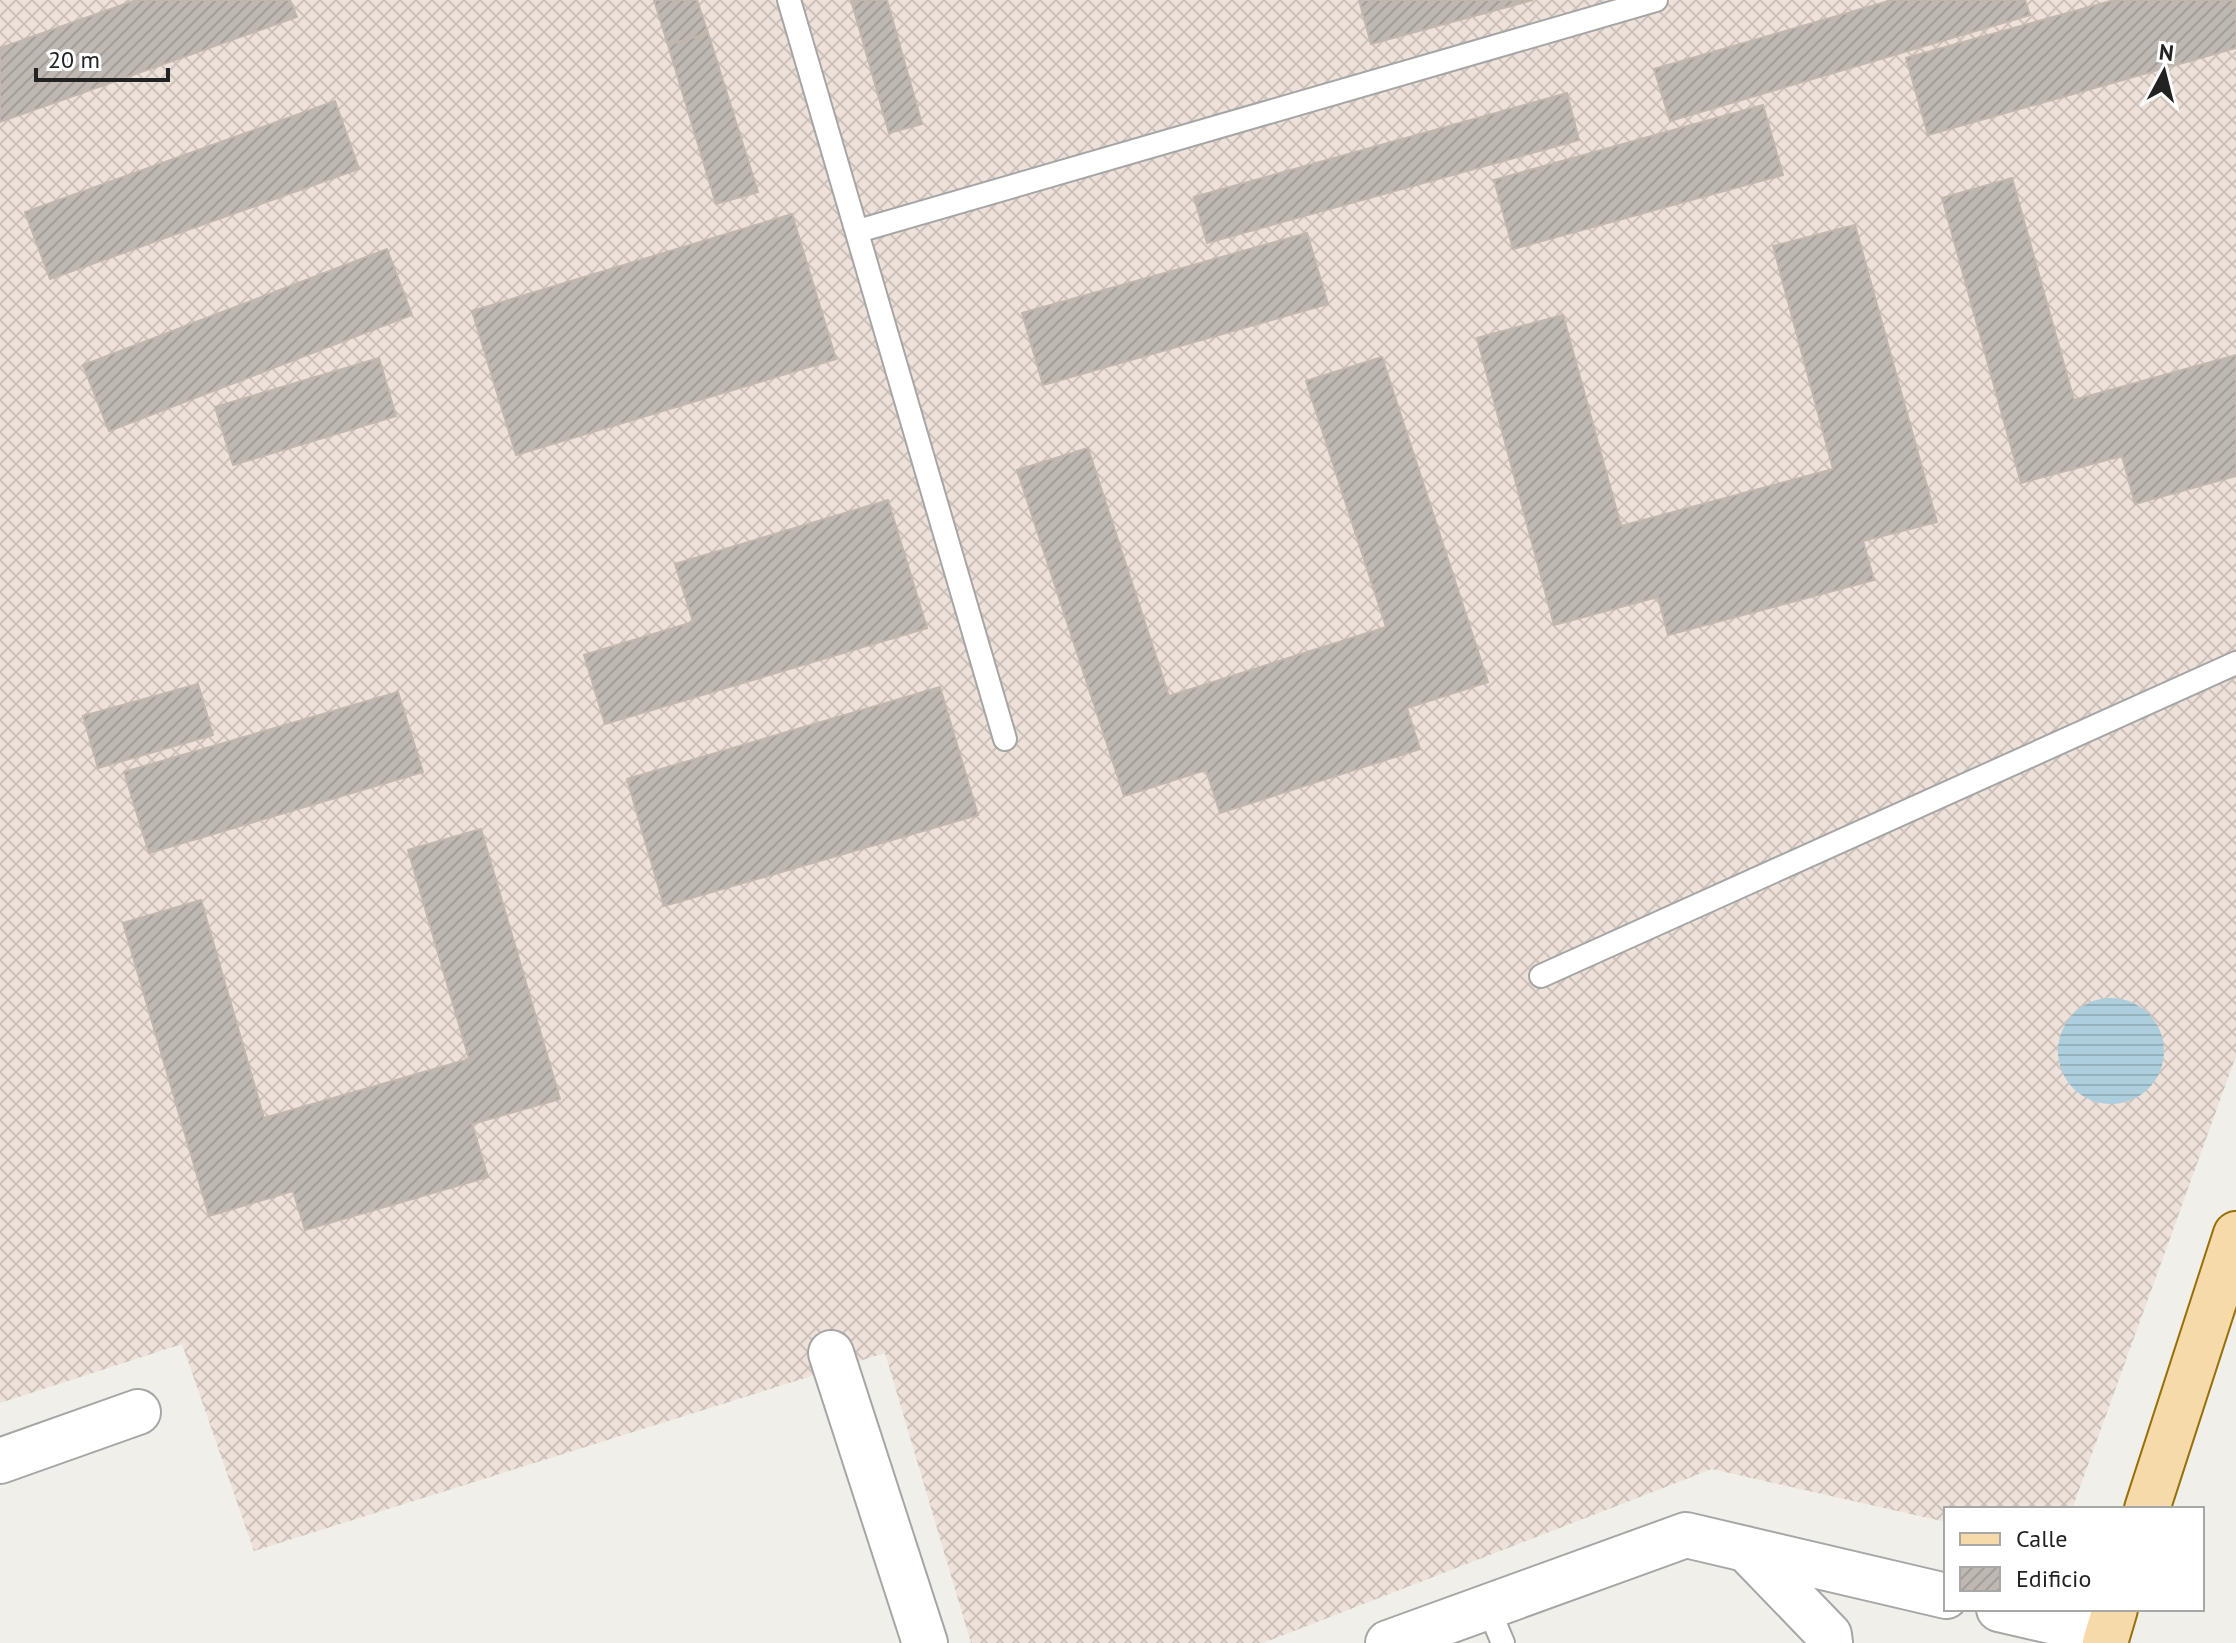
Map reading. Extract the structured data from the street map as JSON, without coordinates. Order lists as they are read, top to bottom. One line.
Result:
{"legend":["Calle","Edificio"],"scale_bar":"20 m","north":"top"}
